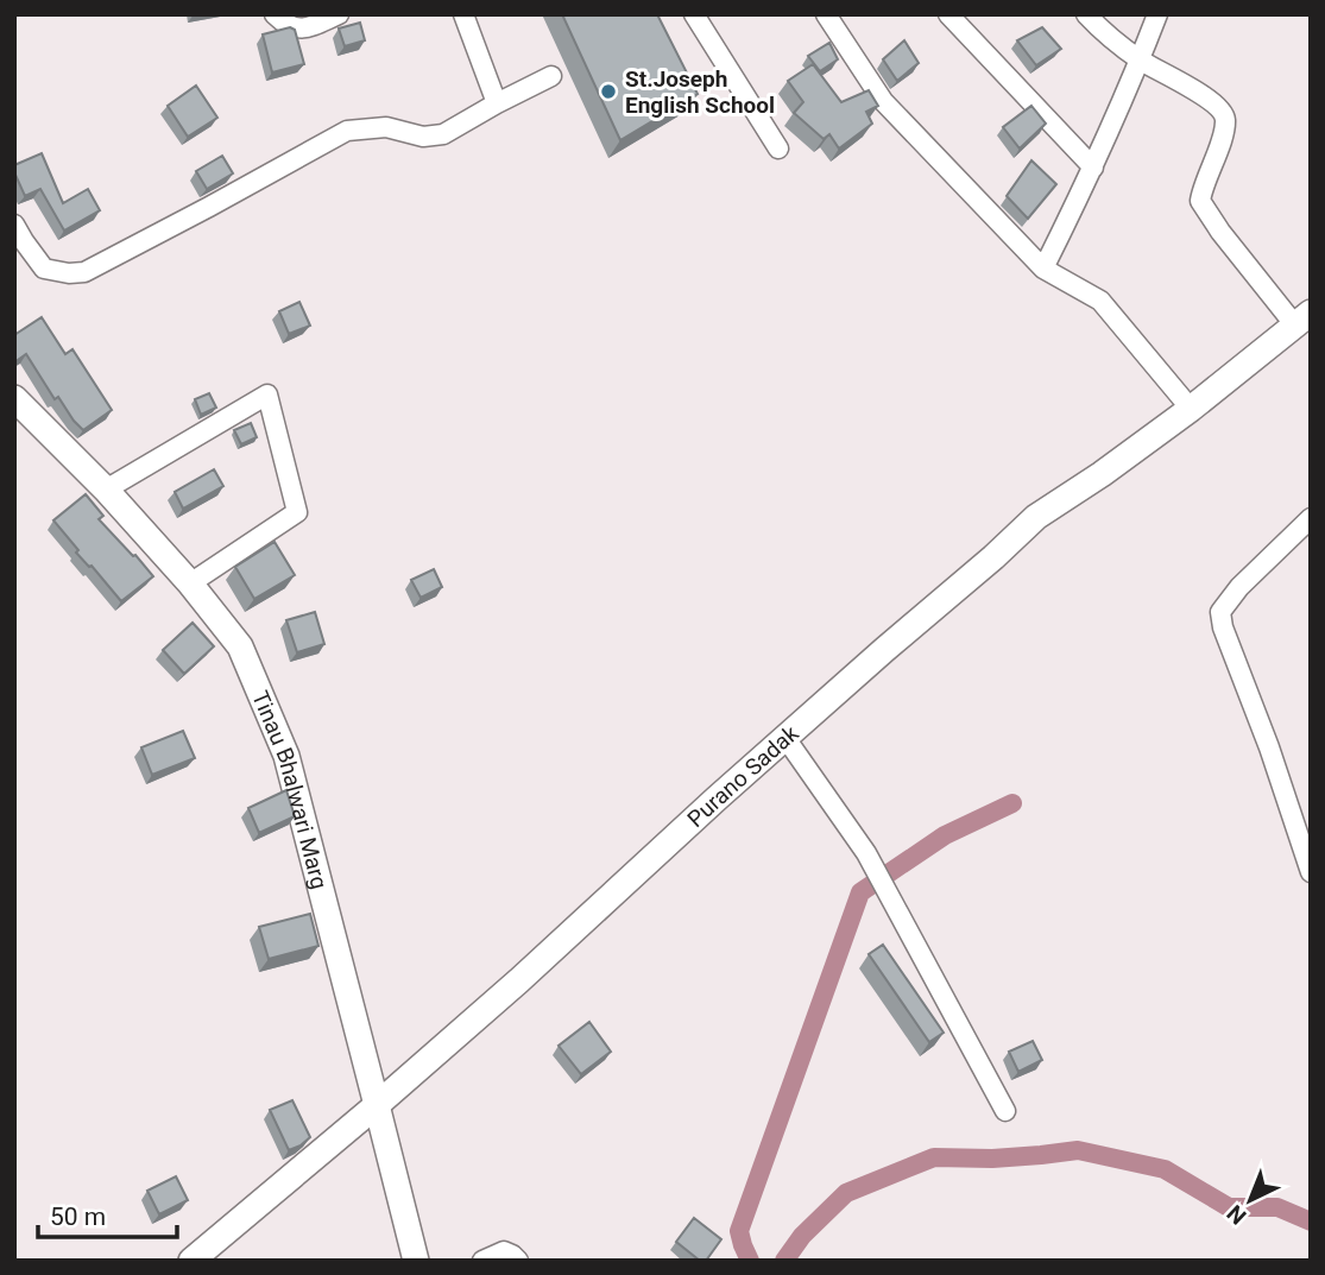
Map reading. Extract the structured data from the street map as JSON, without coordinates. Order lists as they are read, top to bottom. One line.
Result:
{"streets":{"main road":["Purano Sadak","Tinau Bhalwari Marg"]},"crossings":[["Purano Sadak","Tinau Bhalwari Marg"]],"places":["St.Joseph English School"],"scale_bar":"50 m","north":"bottom left"}
